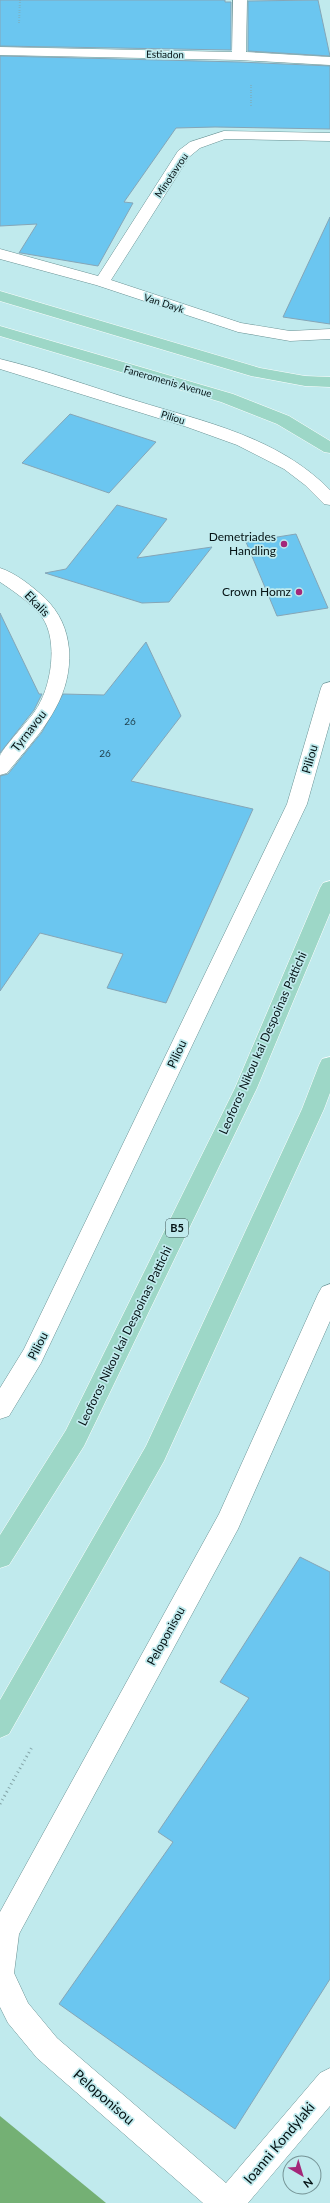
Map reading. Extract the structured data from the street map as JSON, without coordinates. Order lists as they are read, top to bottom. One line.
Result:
{"streets":{"main road":["Faneromenis Avenue","Leoforos Nikou kai Despoinas Pattichi","B5"],"street":["Estiadon","Minotavrou","Van Dayk","Piliou","Ekalis","Tyrnavou","Peloponisou","Ioanni Kondylaki"]},"crossings":[["Minotavrou","Van Dayk"],["Ekalis","Tyrnavou"],["Peloponisou","Ioanni Kondylaki"]],"places":["Demetriades Handling","Crown Homz"],"house_numbers":["26","26"],"north":"bottom right"}
